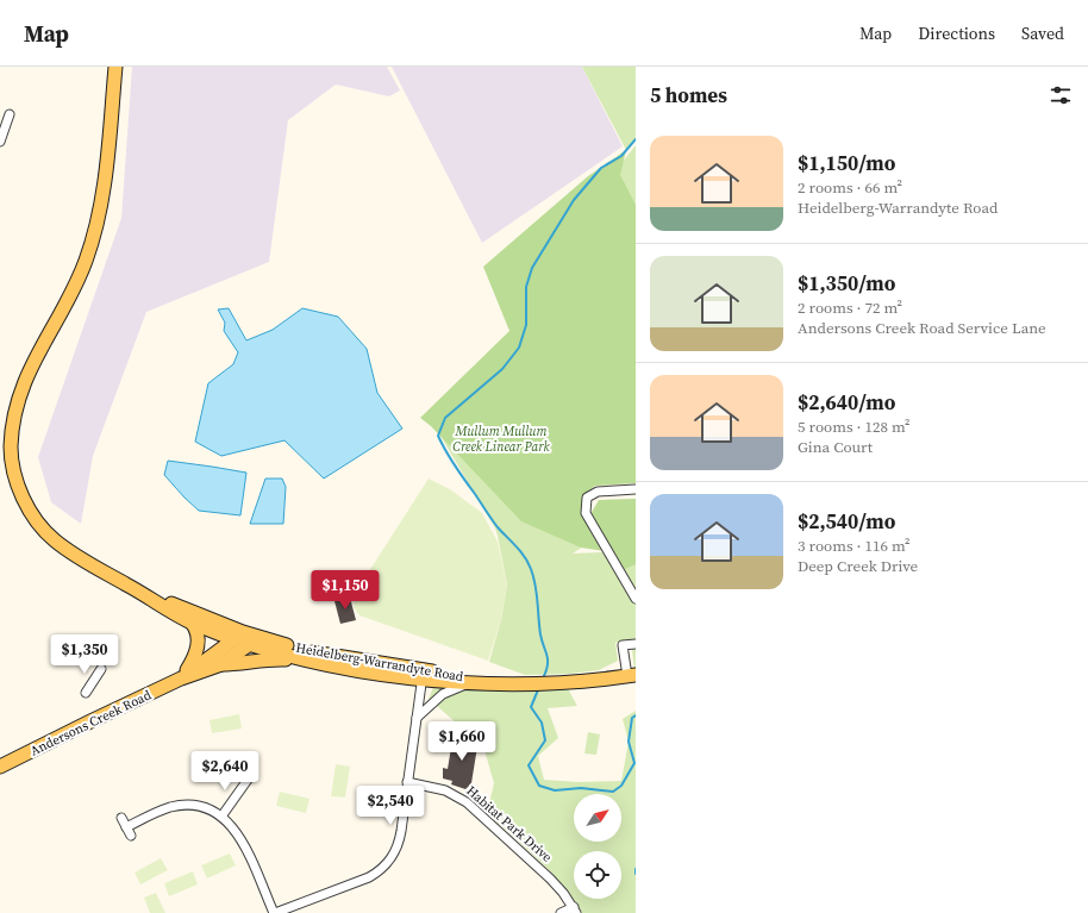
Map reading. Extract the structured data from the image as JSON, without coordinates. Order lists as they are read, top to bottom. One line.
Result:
{"streets":{"main road":["Heidelberg-Warrandyte Road","Andersons Creek Road"],"street":["Habitat Park Drive"]},"crossings":[["Heidelberg-Warrandyte Road","Andersons Creek Road"]],"parks":["Mullum Mullum Creek Linear Park"],"north":"top right","page":{"header":"Map","nav":["Map","Directions","Saved"],"heading":"5 homes","list":[{"name":"$1,150/mo","note":"2 rooms · 66 m² · Heidelberg-Warrandyte Road"},{"name":"$1,350/mo","note":"2 rooms · 72 m² · Andersons Creek Road Service Lane"},{"name":"$2,640/mo","note":"5 rooms · 128 m² · Gina Court"},{"name":"$2,540/mo","note":"3 rooms · 116 m² · Deep Creek Drive"}],"price":["$1,150","$1,350","$1,660","$2,640","$2,540"]}}
